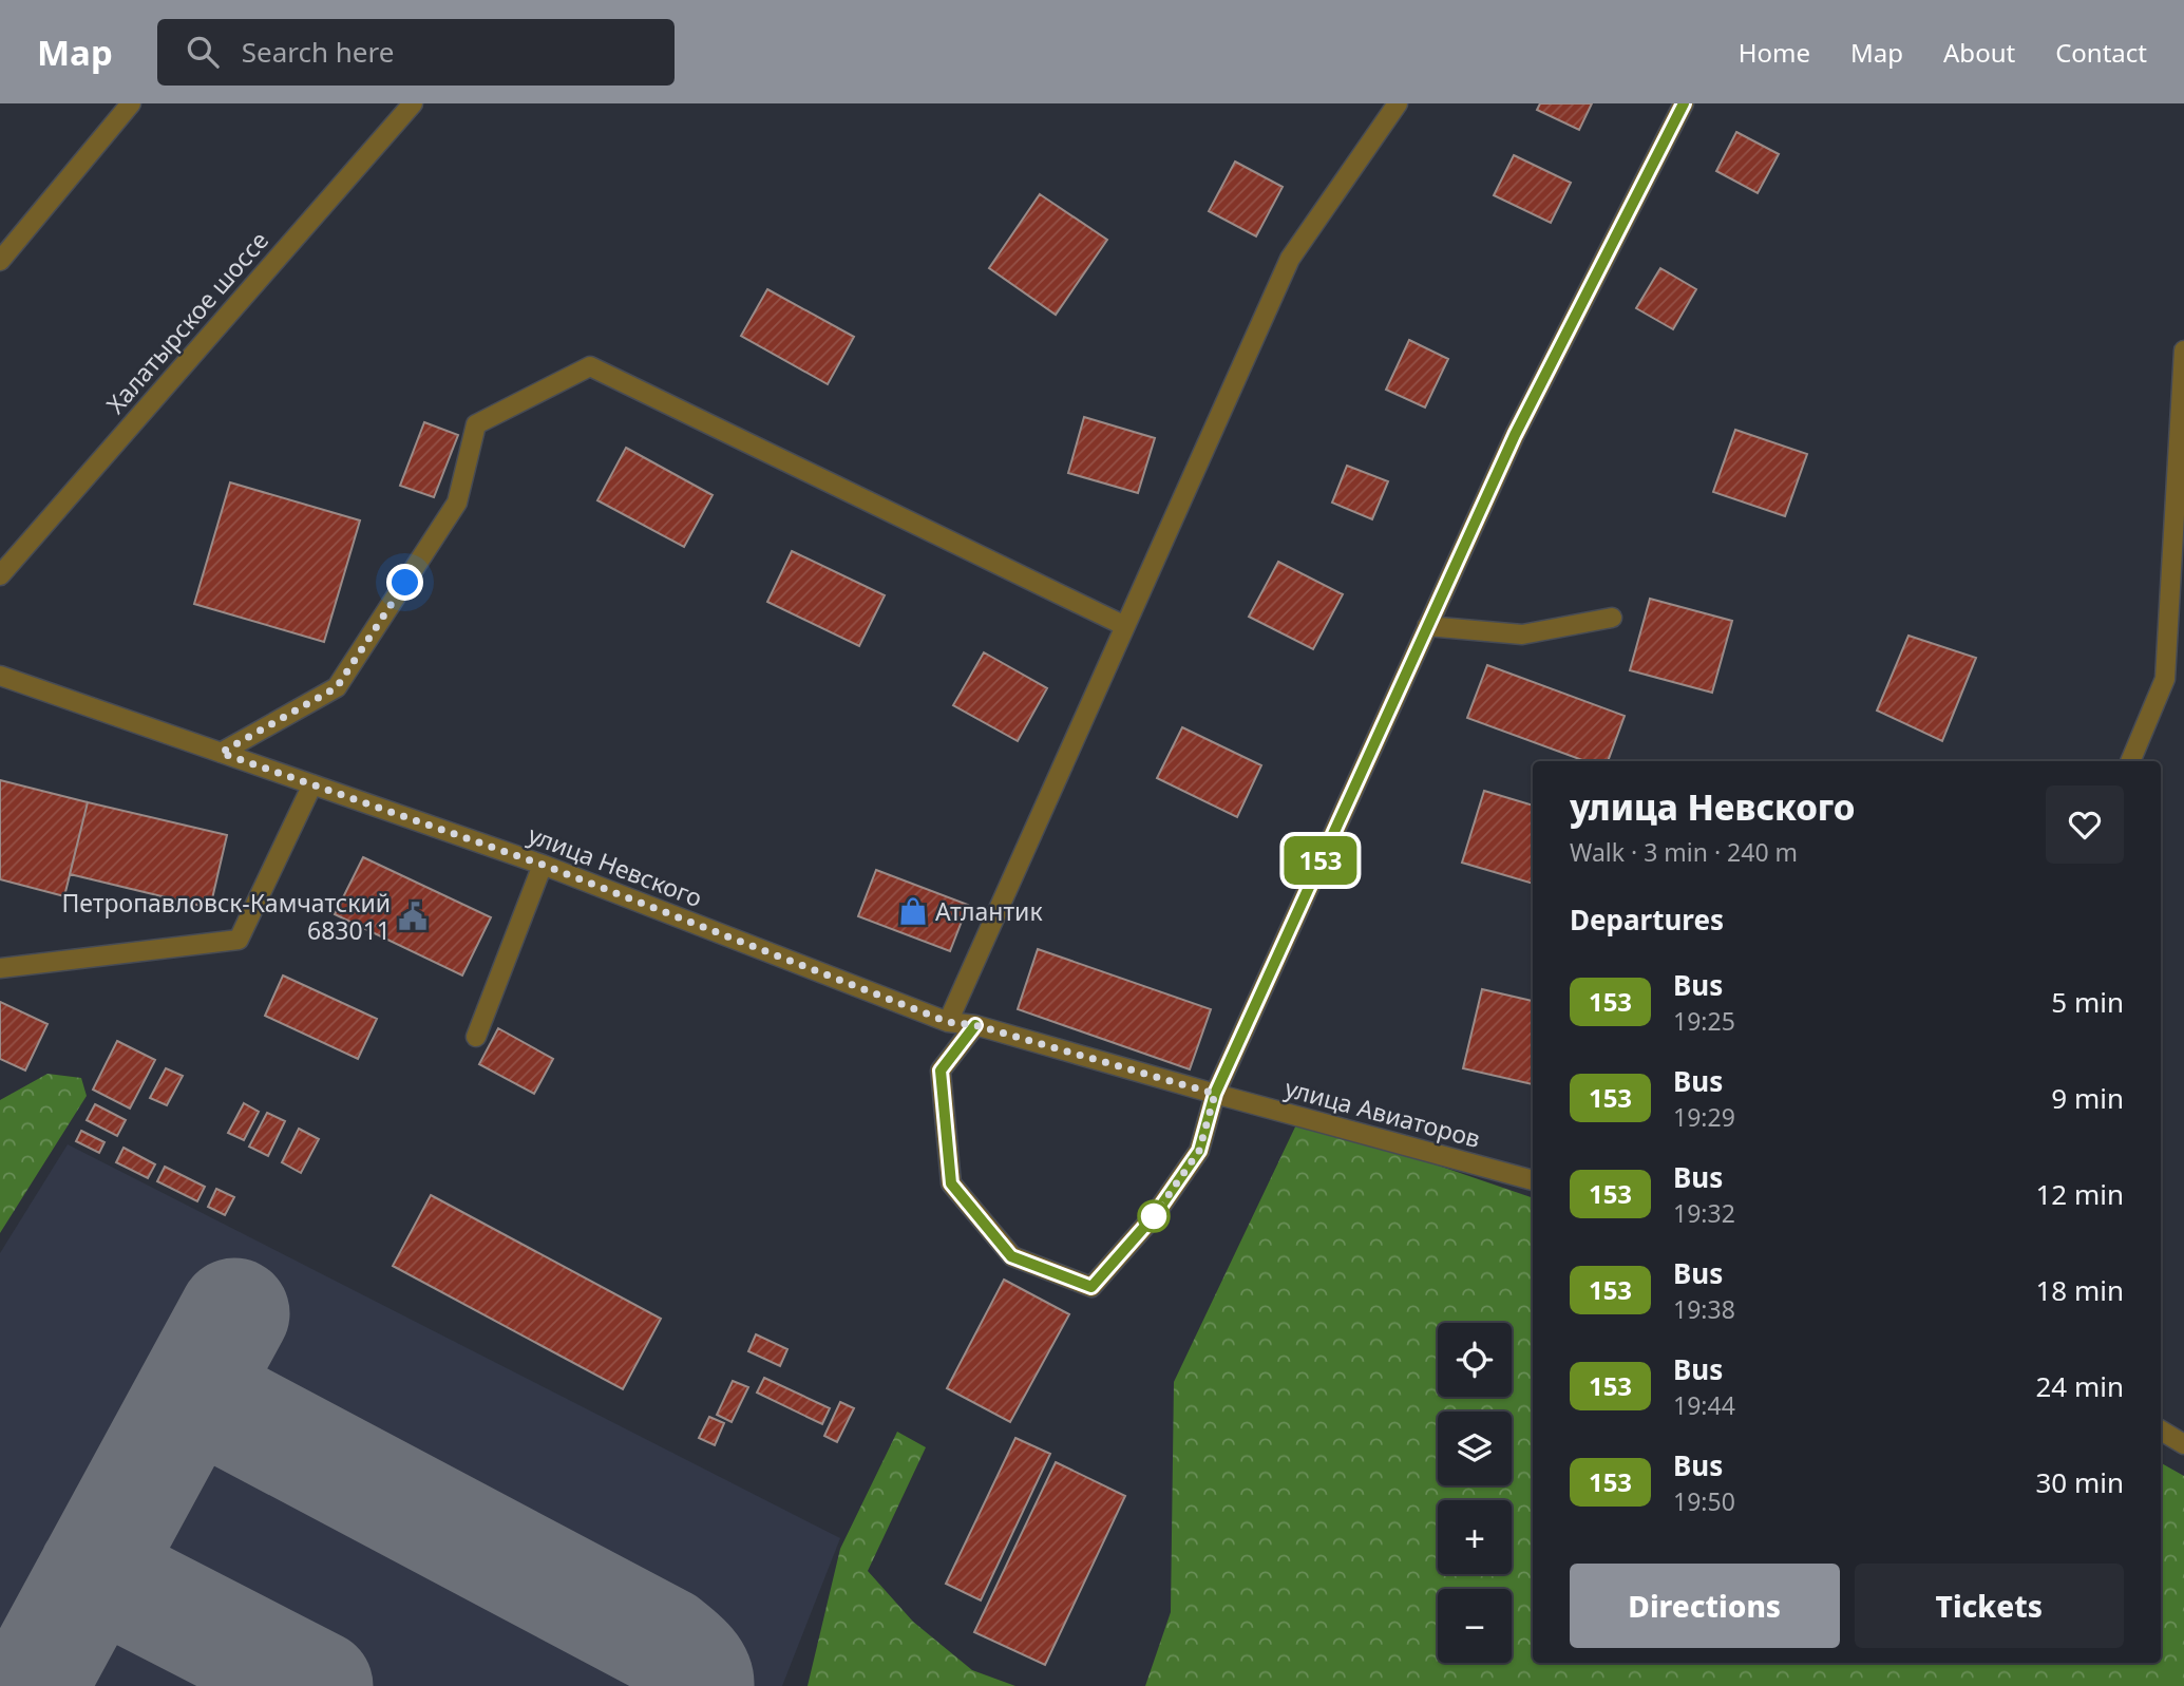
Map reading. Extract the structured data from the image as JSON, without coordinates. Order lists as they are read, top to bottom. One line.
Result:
{"streets":{"street":["Халатырское шоссе","улица Невского","улица Авиаторов"]},"crossings":[["улица Невского","улица Авиаторов"]],"places":{"shop":["Атлантик"],"public building":["Петропавловск-Камчатский 683011"]},"lines":["bus line 153"],"page":{"header":"Map","search":"Search here","nav":["Home","Map","About","Contact"],"on_map":"153","heading":[["улица Невского","Walk · 3 min · 240 m"],"Departures"],"list":[{"mark":"153","name":"Bus","note":"19:25","value":"5 min"},{"mark":"153","name":"Bus","note":"19:29","value":"9 min"},{"mark":"153","name":"Bus","note":"19:32","value":"12 min"},{"mark":"153","name":"Bus","note":"19:38","value":"18 min"},{"mark":"153","name":"Bus","note":"19:44","value":"24 min"},{"mark":"153","name":"Bus","note":"19:50","value":"30 min"}],"map_buttons":["+","−"],"buttons":["Directions","Tickets"]}}
